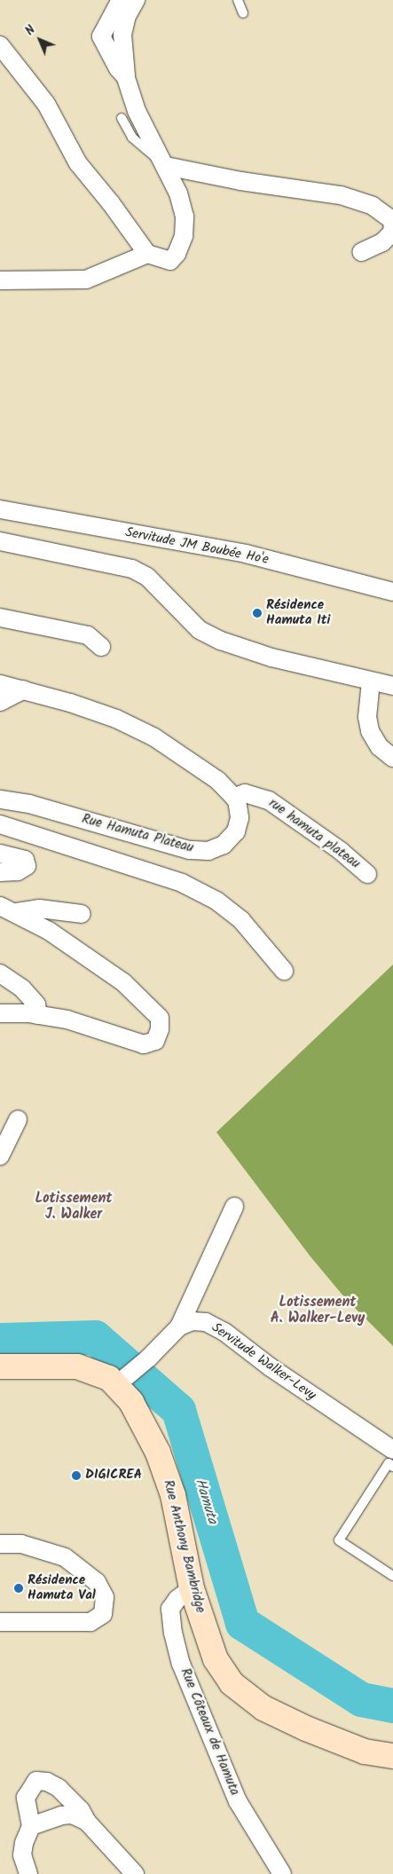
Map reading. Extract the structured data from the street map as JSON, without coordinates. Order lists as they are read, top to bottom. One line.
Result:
{"streets":{"main road":["Rue Anthony Bambridge"],"street":["Servitude JM Boubée Ho'e","Rue Hamuta Plateau","rue hamuta plateau","Servitude Walker-Levy","Rue Côteaux de Hamuta"]},"crossings":[["Rue Hamuta Plateau","rue hamuta plateau"],["Servitude Walker-Levy","Rue Anthony Bambridge"],["Rue Anthony Bambridge","Rue Côteaux de Hamuta"]],"districts":["Lotissement J. Walker","Lotissement A. Walker-Levy"],"water":["Hamuta"],"places":["Résidence Hamuta Iti","DIGICREA","Résidence Hamuta Val"],"north":"top left"}
